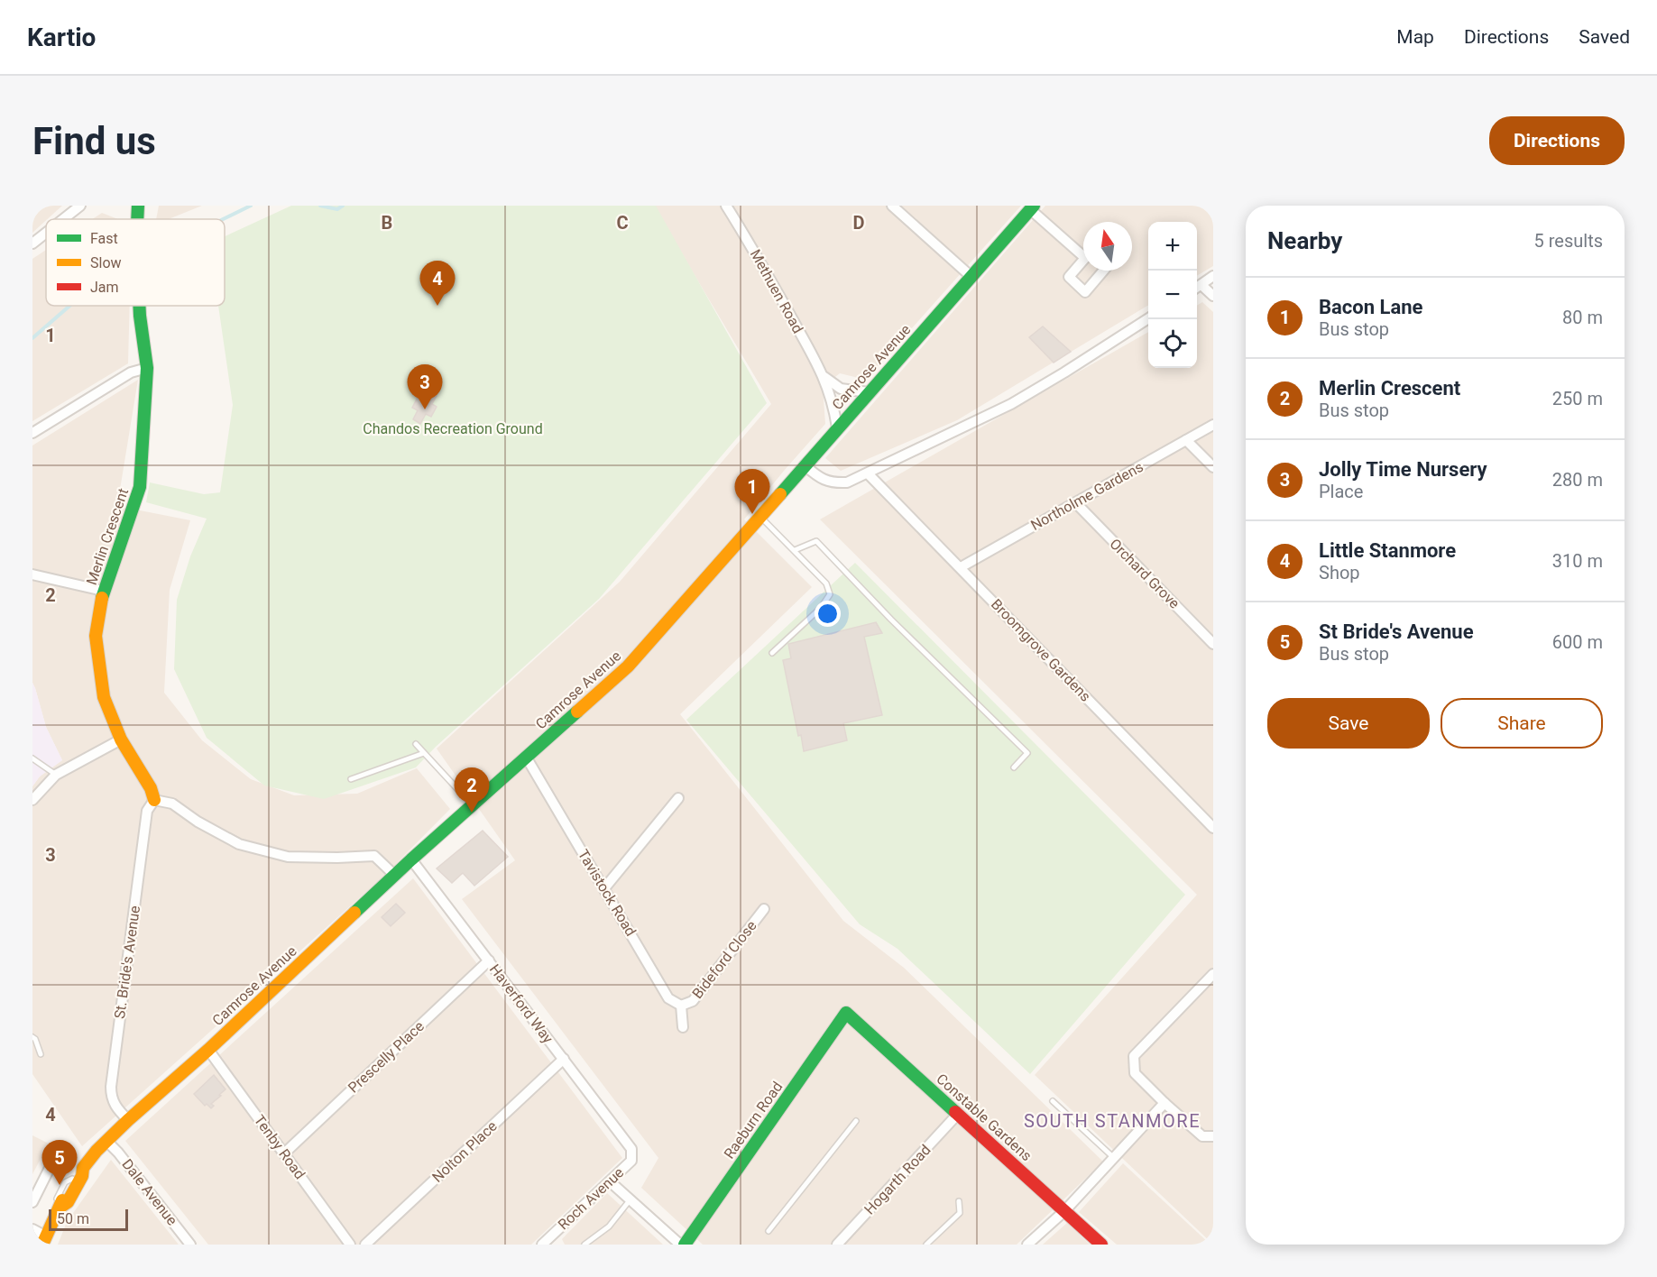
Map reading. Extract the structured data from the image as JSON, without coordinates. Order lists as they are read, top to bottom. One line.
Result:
{"streets":{"street":["Methuen Road","Camrose Avenue","Northolme Gardens","Merlin Crescent","Orchard Grove","Broomgrove Gardens","Tavistock Road","Bideford Close","St. Bride's Avenue","Haverford Way","Prescelly Place","Constable Gardens","Raeburn Road","Tenby Road","Nolton Place","Hogarth Road","Dale Avenue","Roch Avenue"]},"crossings":[["Methuen Road","Camrose Avenue"],["Camrose Avenue","Tavistock Road"],["Camrose Avenue","St. Bride's Avenue"],["Camrose Avenue","Haverford Way"],["Camrose Avenue","Tenby Road"],["Camrose Avenue","Dale Avenue"],["Northolme Gardens","Orchard Grove"],["Northolme Gardens","Broomgrove Gardens"],["Merlin Crescent","St. Bride's Avenue"],["Tavistock Road","Bideford Close"],["Haverford Way","Prescelly Place"],["Haverford Way","Nolton Place"],["Haverford Way","Roch Avenue"],["Prescelly Place","Tenby Road"],["Constable Gardens","Raeburn Road"],["Constable Gardens","Hogarth Road"]],"districts":["SOUTH STANMORE"],"parks":["Chandos Recreation Ground"],"legend":["Fast","Slow","Jam"],"scale_bar":"50 m","north":"top","page":{"header":"Kartio","nav":["Map","Directions","Saved"],"buttons":["Directions",["Save","Share"]],"title":"Find us","heading":["Nearby","5 results"],"map_buttons":["+","−"],"pins":["4","3","1","2","5"],"list":[{"mark":"1","name":"Bacon Lane","note":"Bus stop","value":"80 m"},{"mark":"2","name":"Merlin Crescent","note":"Bus stop","value":"250 m"},{"mark":"3","name":"Jolly Time Nursery","note":"Place","value":"280 m"},{"mark":"4","name":"Little Stanmore","note":"Shop","value":"310 m"},{"mark":"5","name":"St Bride's Avenue","note":"Bus stop","value":"600 m"}],"scale":"50 m"},"grid":{"columns":["B","C","D"],"rows":["1","2","3","4"]}}
